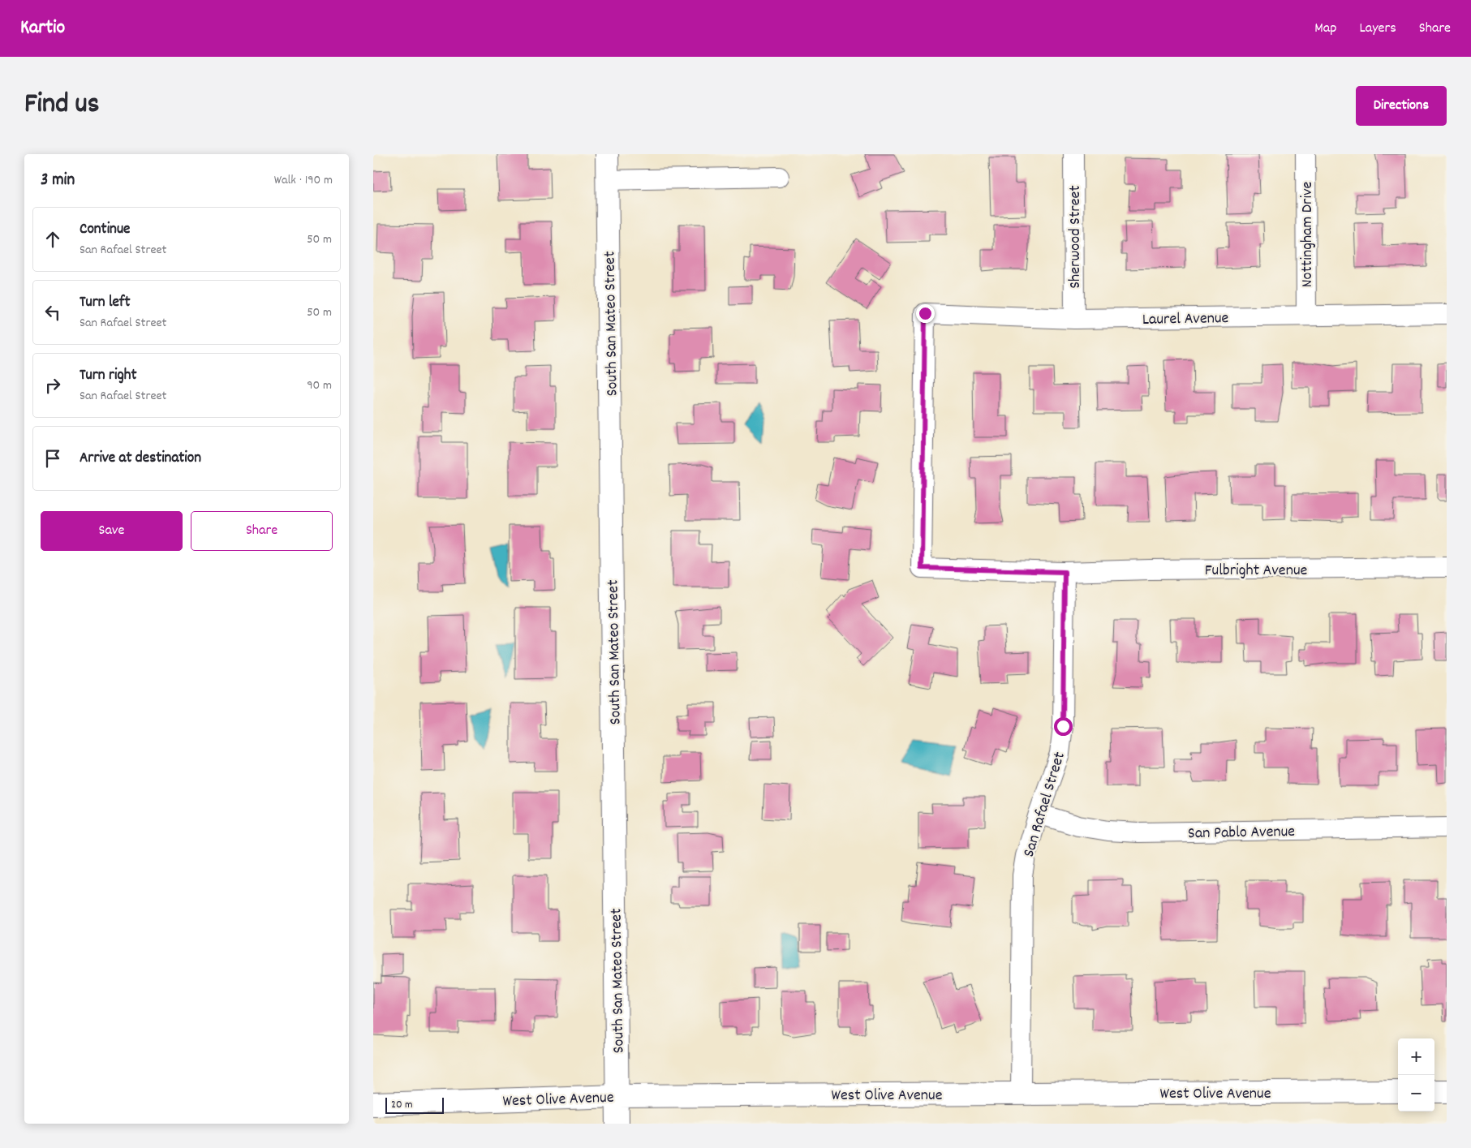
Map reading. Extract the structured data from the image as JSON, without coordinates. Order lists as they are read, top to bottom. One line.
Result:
{"streets":{"street":["Nottingham Drive","Sherwood Street","Laurel Avenue","South San Mateo Street","Fulbright Avenue","San Rafael Street","San Pablo Avenue","West Olive Avenue"]},"crossings":[["Nottingham Drive","Laurel Avenue"],["Sherwood Street","Laurel Avenue"],["Laurel Avenue","Fulbright Avenue"],["Laurel Avenue","San Rafael Street"],["South San Mateo Street","West Olive Avenue"],["Fulbright Avenue","San Rafael Street"],["San Rafael Street","San Pablo Avenue"],["San Rafael Street","West Olive Avenue"]],"scale_bar":"20 m","page":{"header":"Kartio","nav":["Map","Layers","Share"],"title":"Find us","buttons":["Directions",["Save","Share"]],"heading":["3 min","Walk · 190 m"],"list":[["Continue","San Rafael Street","50 m"],["Turn left","San Rafael Street","50 m"],["Turn right","San Rafael Street","90 m"],"Arrive at destination"],"map_buttons":["+","−"],"scale":"20 m"}}
